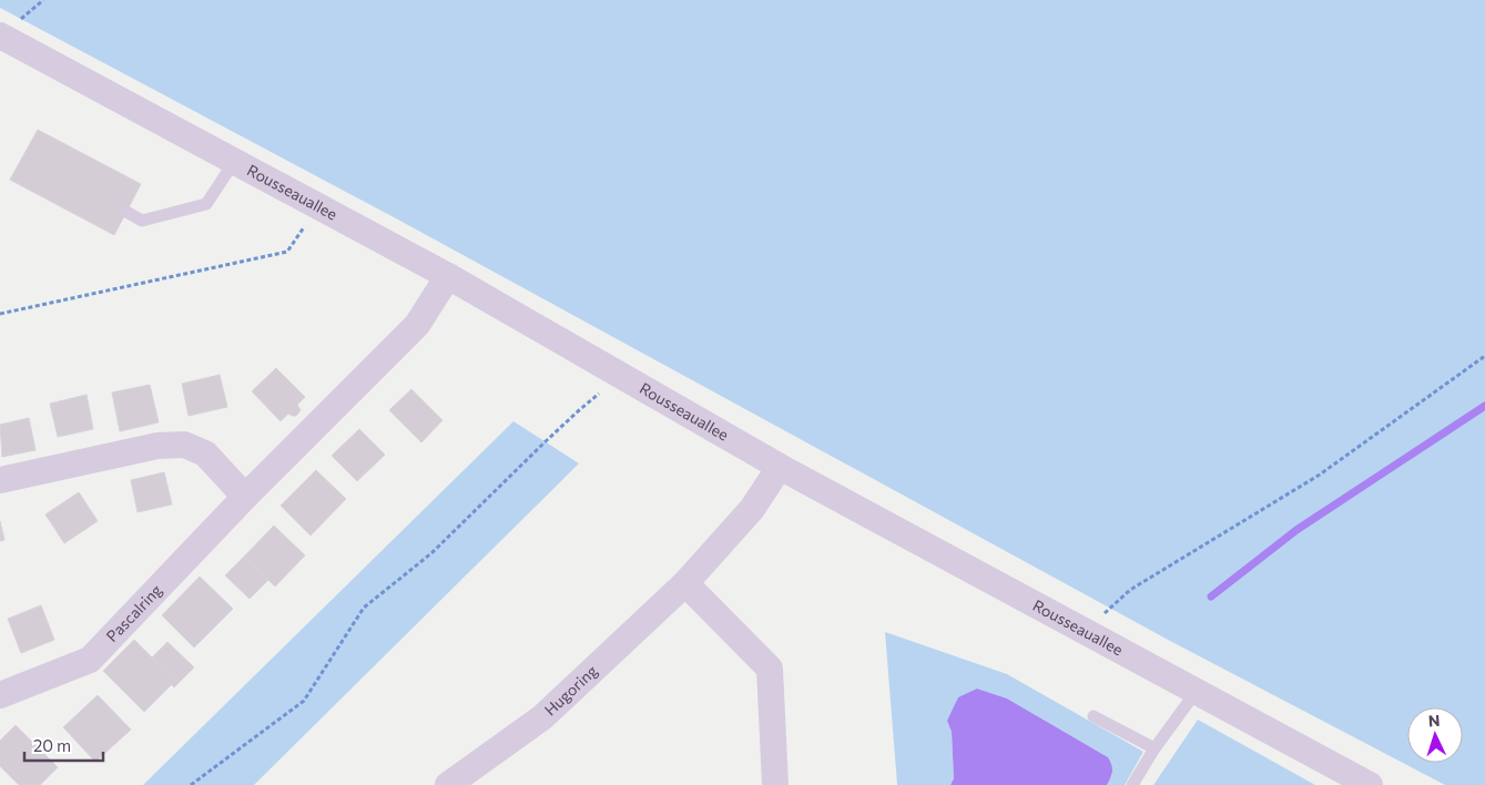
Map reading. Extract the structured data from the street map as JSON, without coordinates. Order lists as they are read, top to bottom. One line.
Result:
{"streets":{"street":["Rousseauallee","Pascalring","Hugoring"]},"crossings":[["Rousseauallee","Pascalring"],["Rousseauallee","Hugoring"]],"scale_bar":"20 m","north":"top"}
